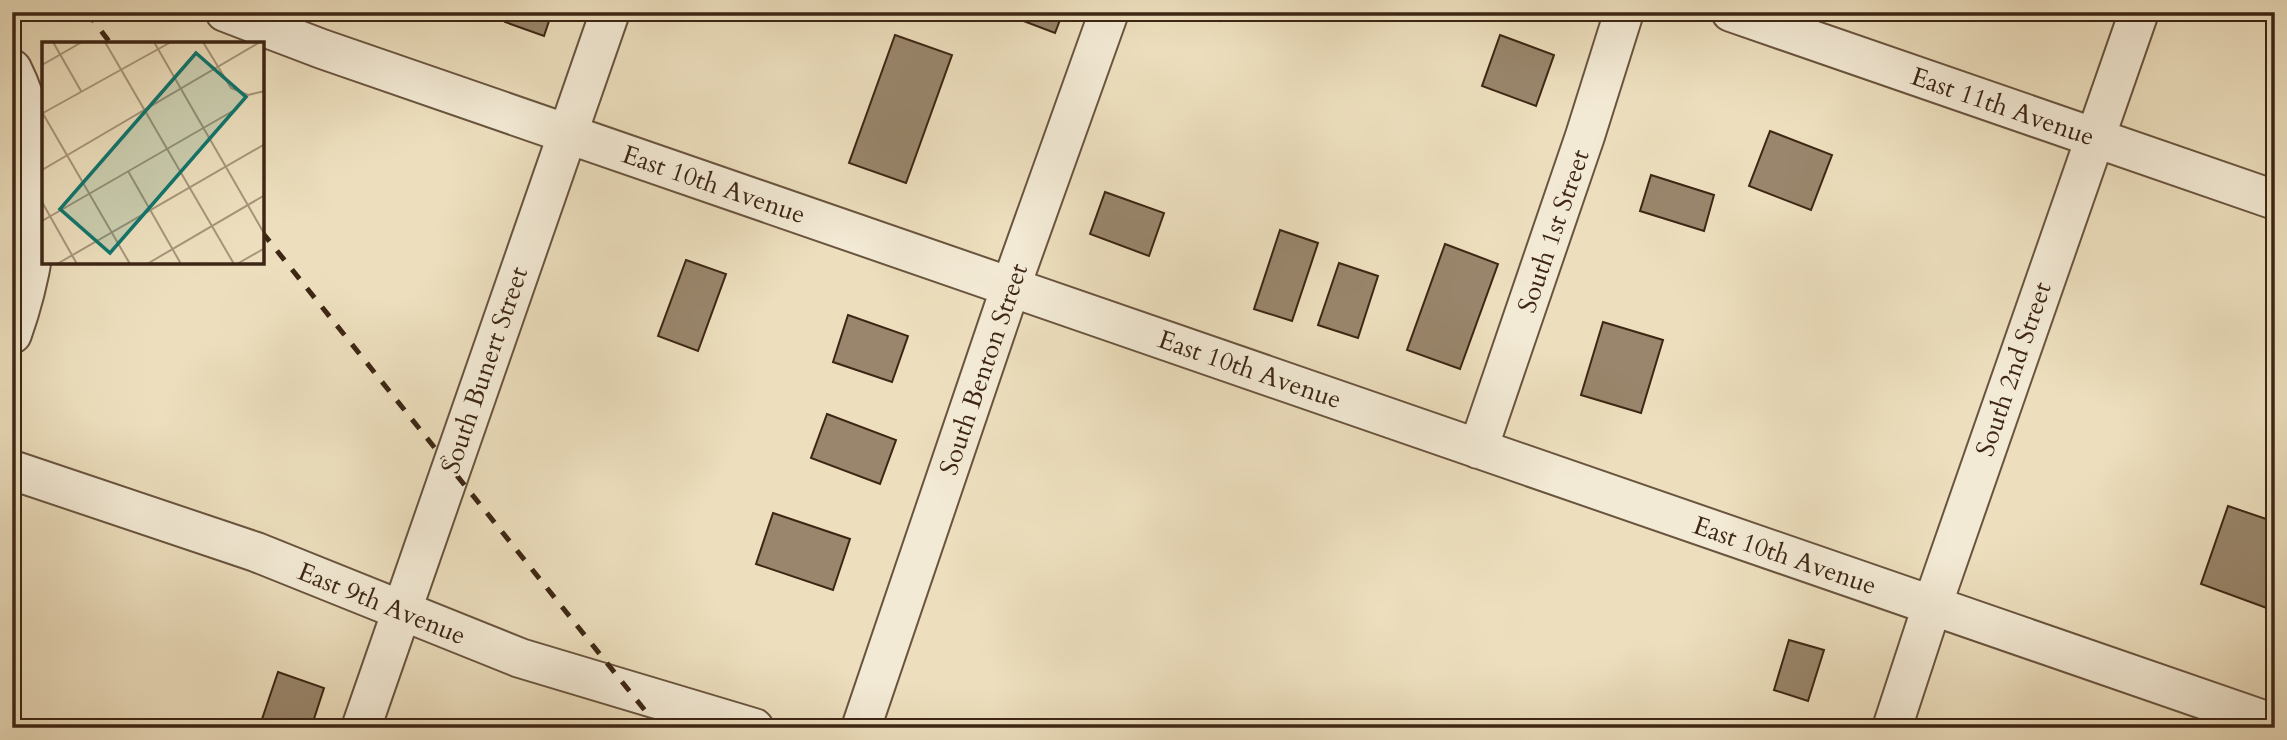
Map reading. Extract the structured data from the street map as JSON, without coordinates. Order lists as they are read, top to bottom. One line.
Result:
{"streets":{"street":["East 11th Avenue","East 10th Avenue","South 1st Street","South Benton Street","South 2nd Street","South Bunert Street","East 9th Avenue"]},"crossings":[["East 11th Avenue","South 2nd Street"],["East 10th Avenue","South 1st Street"],["East 10th Avenue","South Benton Street"],["East 10th Avenue","South 2nd Street"],["East 10th Avenue","South Bunert Street"],["South Bunert Street","East 9th Avenue"]]}
